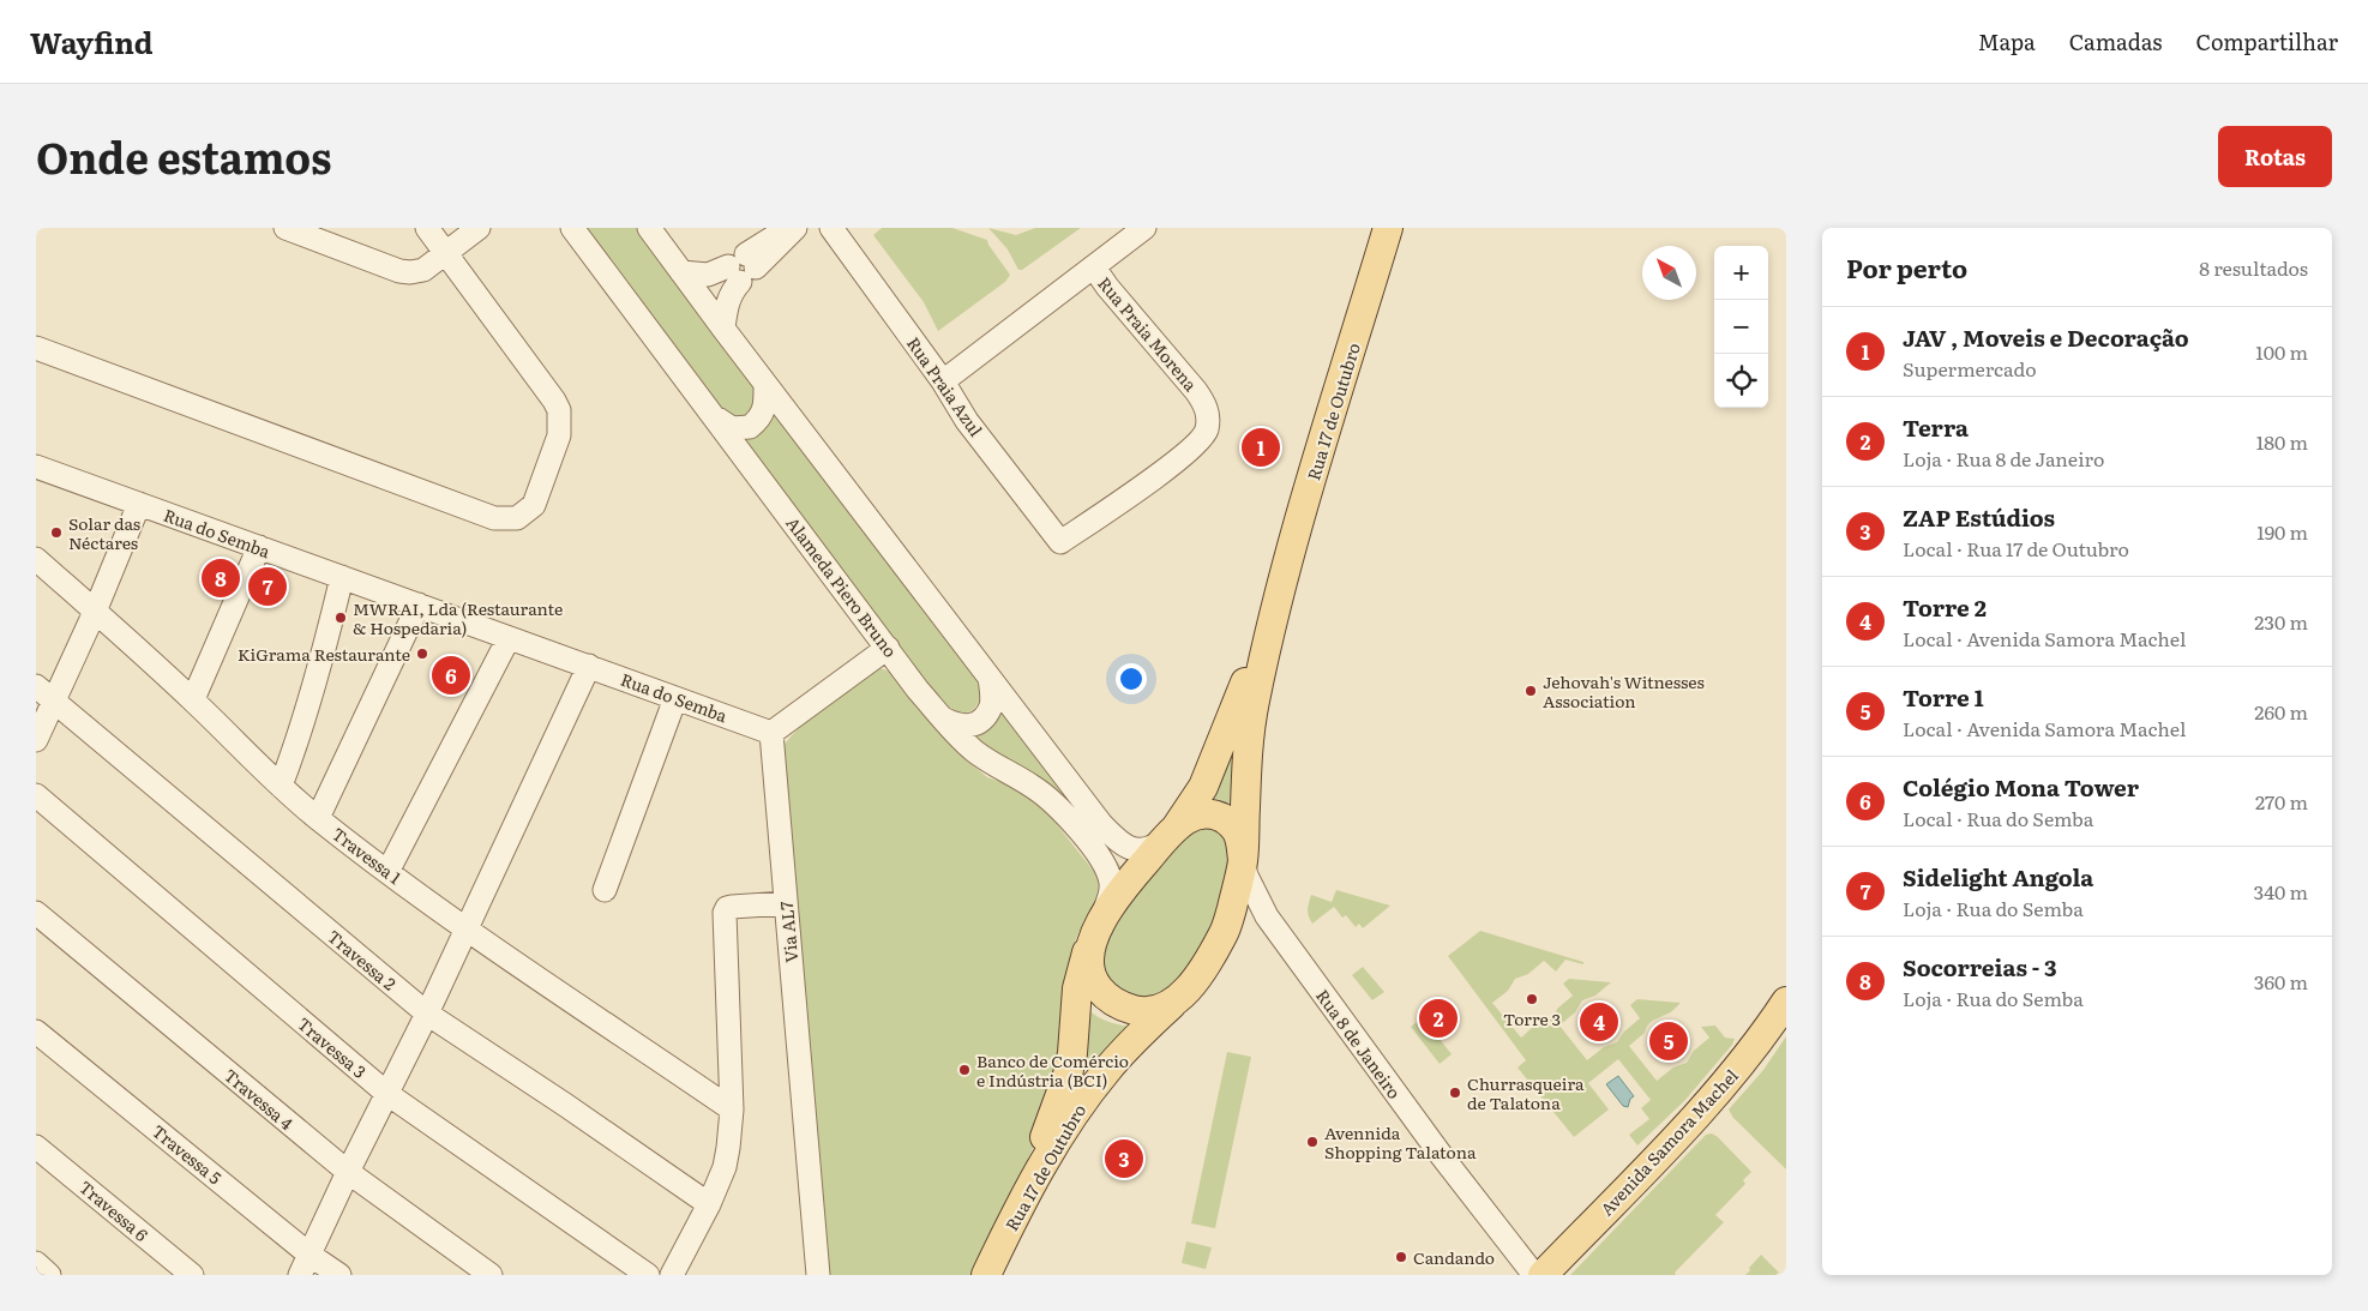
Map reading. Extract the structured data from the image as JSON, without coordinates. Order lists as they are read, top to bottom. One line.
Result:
{"streets":{"main road":["Rua 17 de Outubro","Avenida Samora Machel"],"street":["Rua Praia Morena","Rua Praia Azul","Rua do Semba","Alameda Piero Bruno","Travessa 1","Via AL7","Travessa 2","Rua 8 de Janeiro","Travessa 3","Travessa 4","Travessa 5","Travessa 6"]},"crossings":[["Rua Praia Morena","Rua Praia Azul"],["Rua 17 de Outubro","Alameda Piero Bruno"],["Rua 17 de Outubro","Rua 8 de Janeiro"],["Rua do Semba","Via AL7"]],"places":["Solar das Néctares","MWRAI, Lda (Restaurante & Hospedaria)","KiGrama Restaurante","Jehovah's Witnesses Association","Torre 3","Banco de Comércio e Indústria (BCI)","Churrasqueira de Talatona","Avennida Shopping Talatona","Candando"],"north":"top left","page":{"header":"Wayfind","nav":["Mapa","Camadas","Compartilhar"],"title":"Onde estamos","buttons":"Rotas","heading":["Por perto","8 resultados"],"map_buttons":["+","−"],"list":[{"mark":"1","name":"JAV , Moveis e Decoração","note":"Supermercado","value":"100 m"},{"mark":"2","name":"Terra","note":"Loja · Rua 8 de Janeiro","value":"180 m"},{"mark":"3","name":"ZAP Estúdios","note":"Local · Rua 17 de Outubro","value":"190 m"},{"mark":"4","name":"Torre 2","note":"Local · Avenida Samora Machel","value":"230 m"},{"mark":"5","name":"Torre 1","note":"Local · Avenida Samora Machel","value":"260 m"},{"mark":"6","name":"Colégio Mona Tower","note":"Local · Rua do Semba","value":"270 m"},{"mark":"7","name":"Sidelight Angola","note":"Loja · Rua do Semba","value":"340 m"},{"mark":"8","name":"Socorreias - 3","note":"Loja · Rua do Semba","value":"360 m"}],"pins":["1","8","7","6","2","4","5","3"]}}
